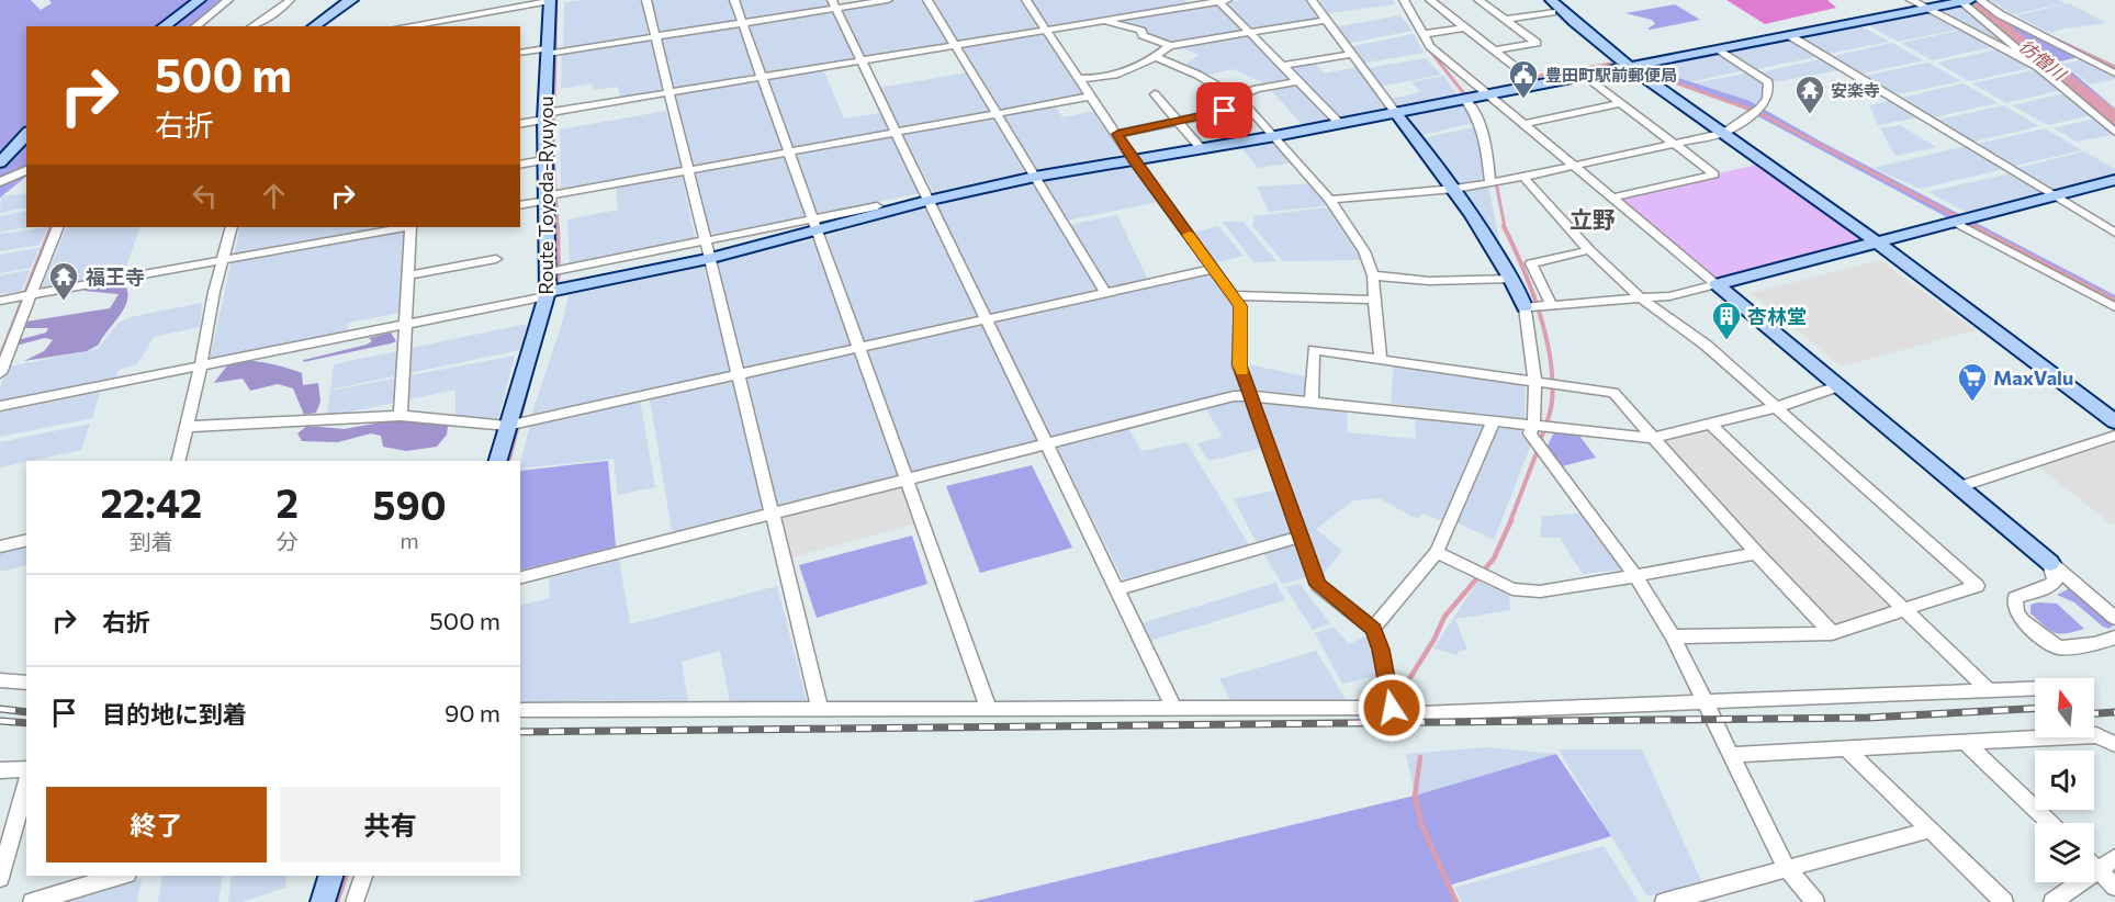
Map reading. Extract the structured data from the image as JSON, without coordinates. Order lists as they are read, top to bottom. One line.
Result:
{"streets":{"street":["Route Toyoda-Ryuyou"]},"districts":["立野"],"water":["彷僧川"],"places":{"public building":["豊田町駅前郵便局"],"temple":["安楽寺","福王寺"],"building":["杏林堂"],"supermarket":["MaxValu"]},"north":"top","page":{"turn":["500 m","右折"],"eta":["22:42","到着","2","分","590","m"],"list":[{"name":"右折","value":"500 m"},{"name":"目的地に到着","value":"90 m"}],"buttons":["終了","共有"]}}
